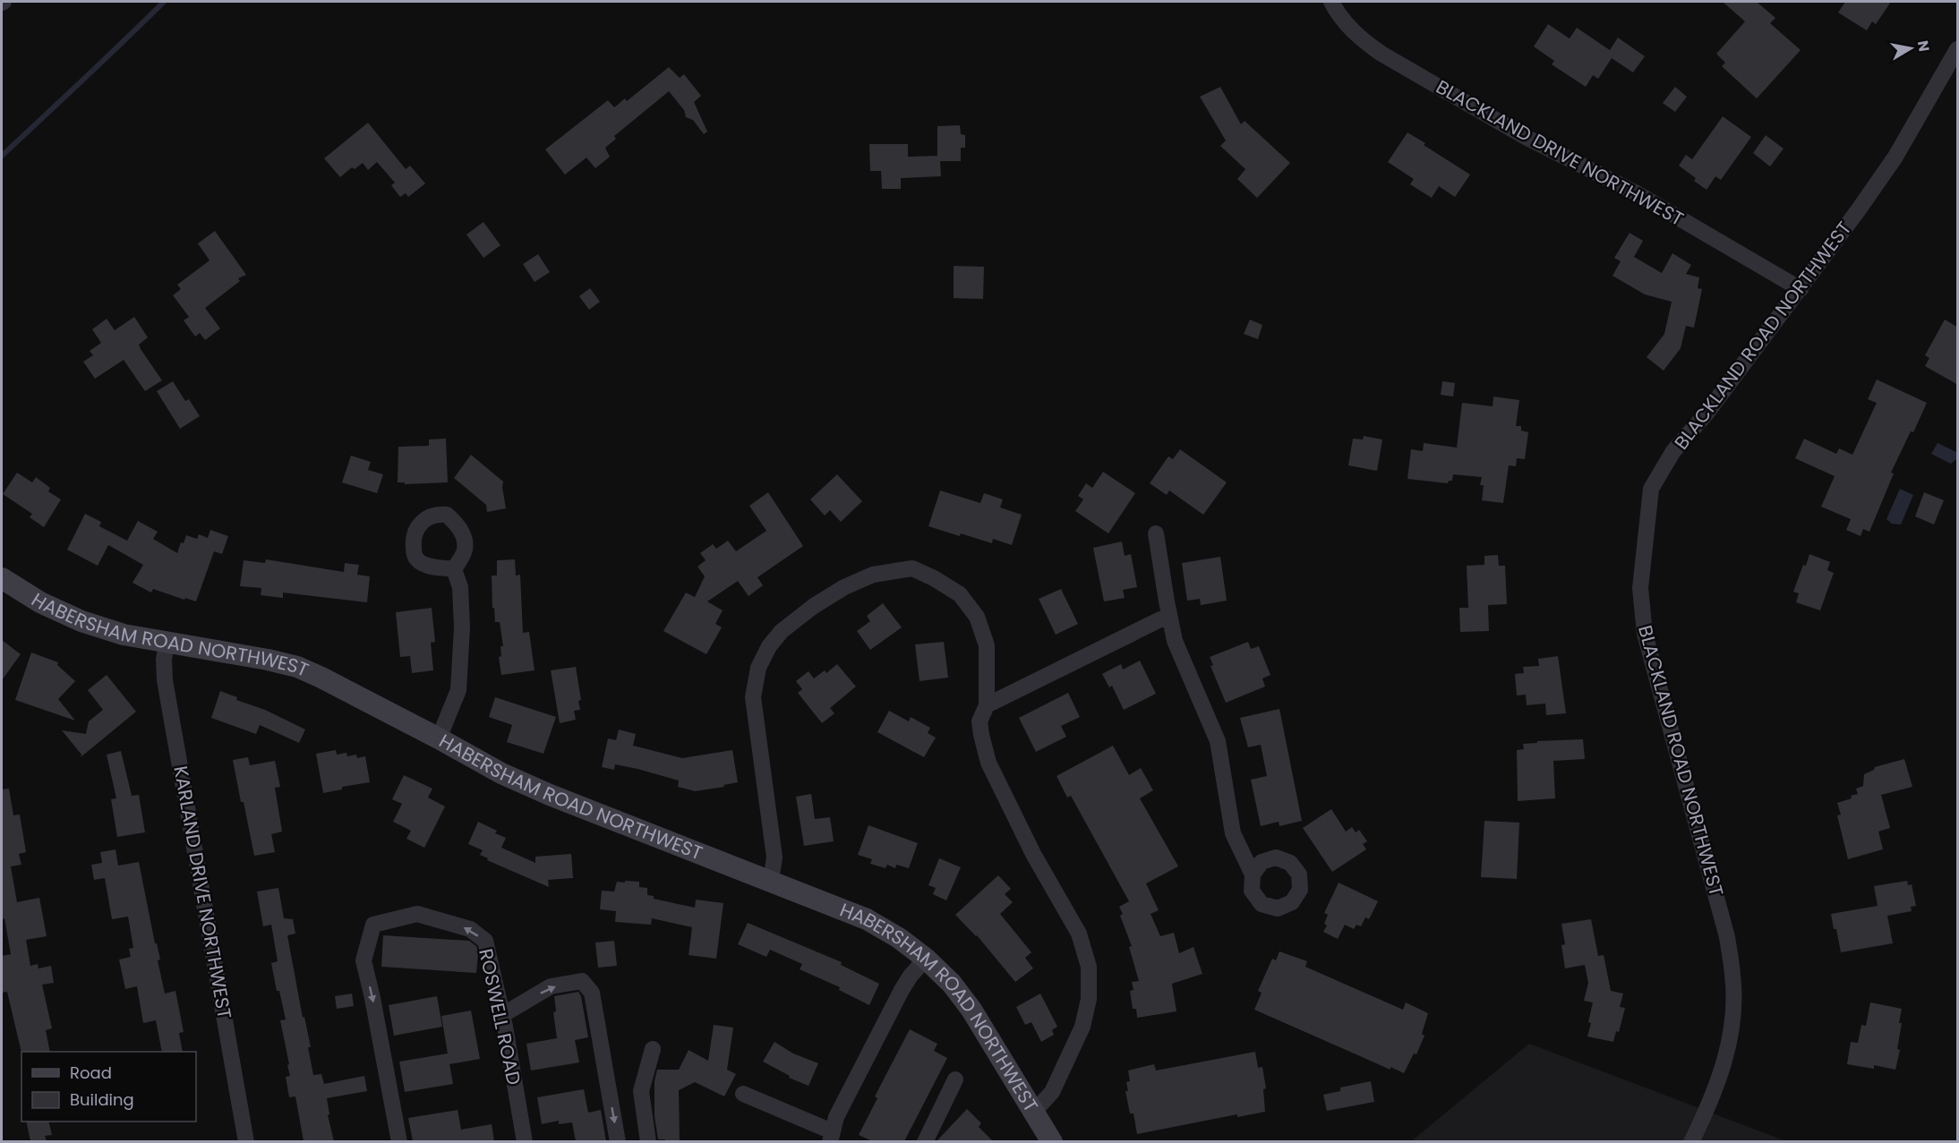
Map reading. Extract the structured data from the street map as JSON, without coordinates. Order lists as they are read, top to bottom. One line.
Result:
{"streets":{"street":["BLACKLAND DRIVE NORTHWEST","BLACKLAND ROAD NORTHWEST","HABERSHAM ROAD NORTHWEST","KARLAND DRIVE NORTHWEST","ROSWELL ROAD"]},"crossings":[["BLACKLAND DRIVE NORTHWEST","BLACKLAND ROAD NORTHWEST"],["HABERSHAM ROAD NORTHWEST","KARLAND DRIVE NORTHWEST"]],"legend":["Road","Building"],"north":"right"}
